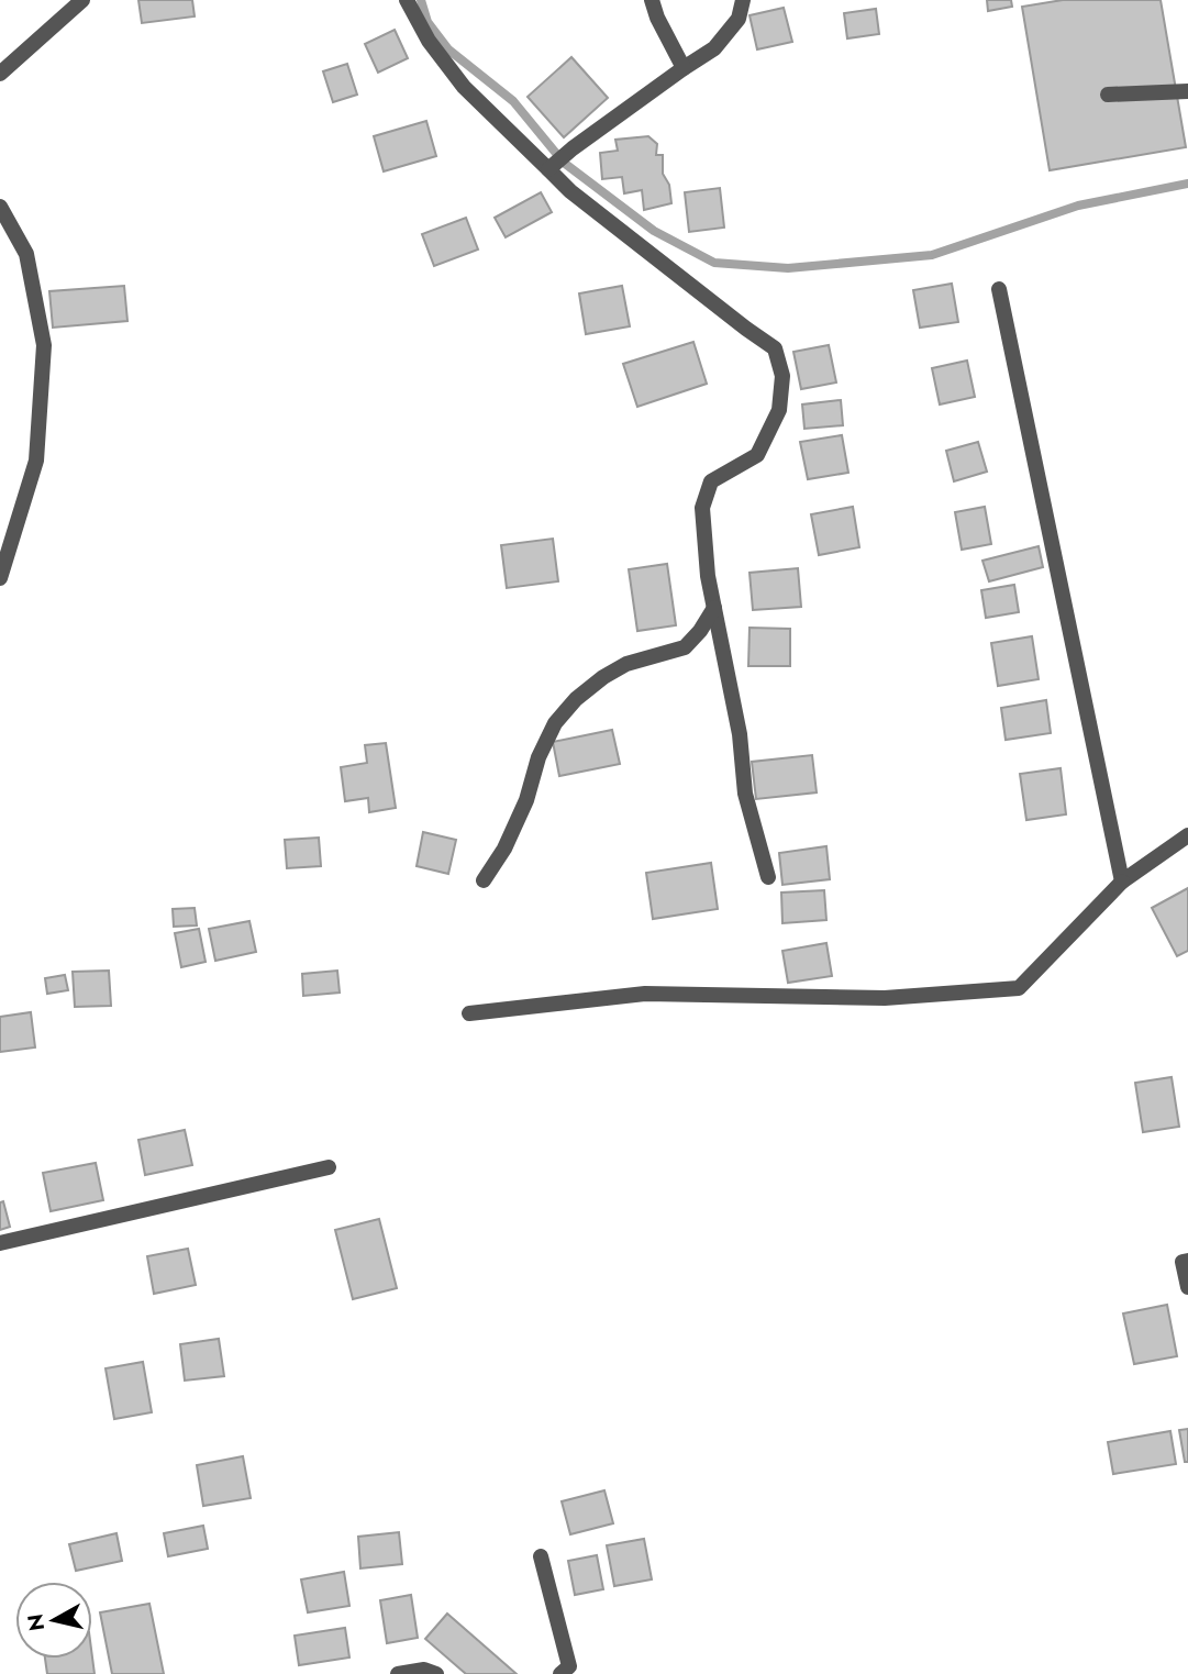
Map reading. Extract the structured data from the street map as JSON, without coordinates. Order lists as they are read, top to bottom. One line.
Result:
{"north":"left"}
